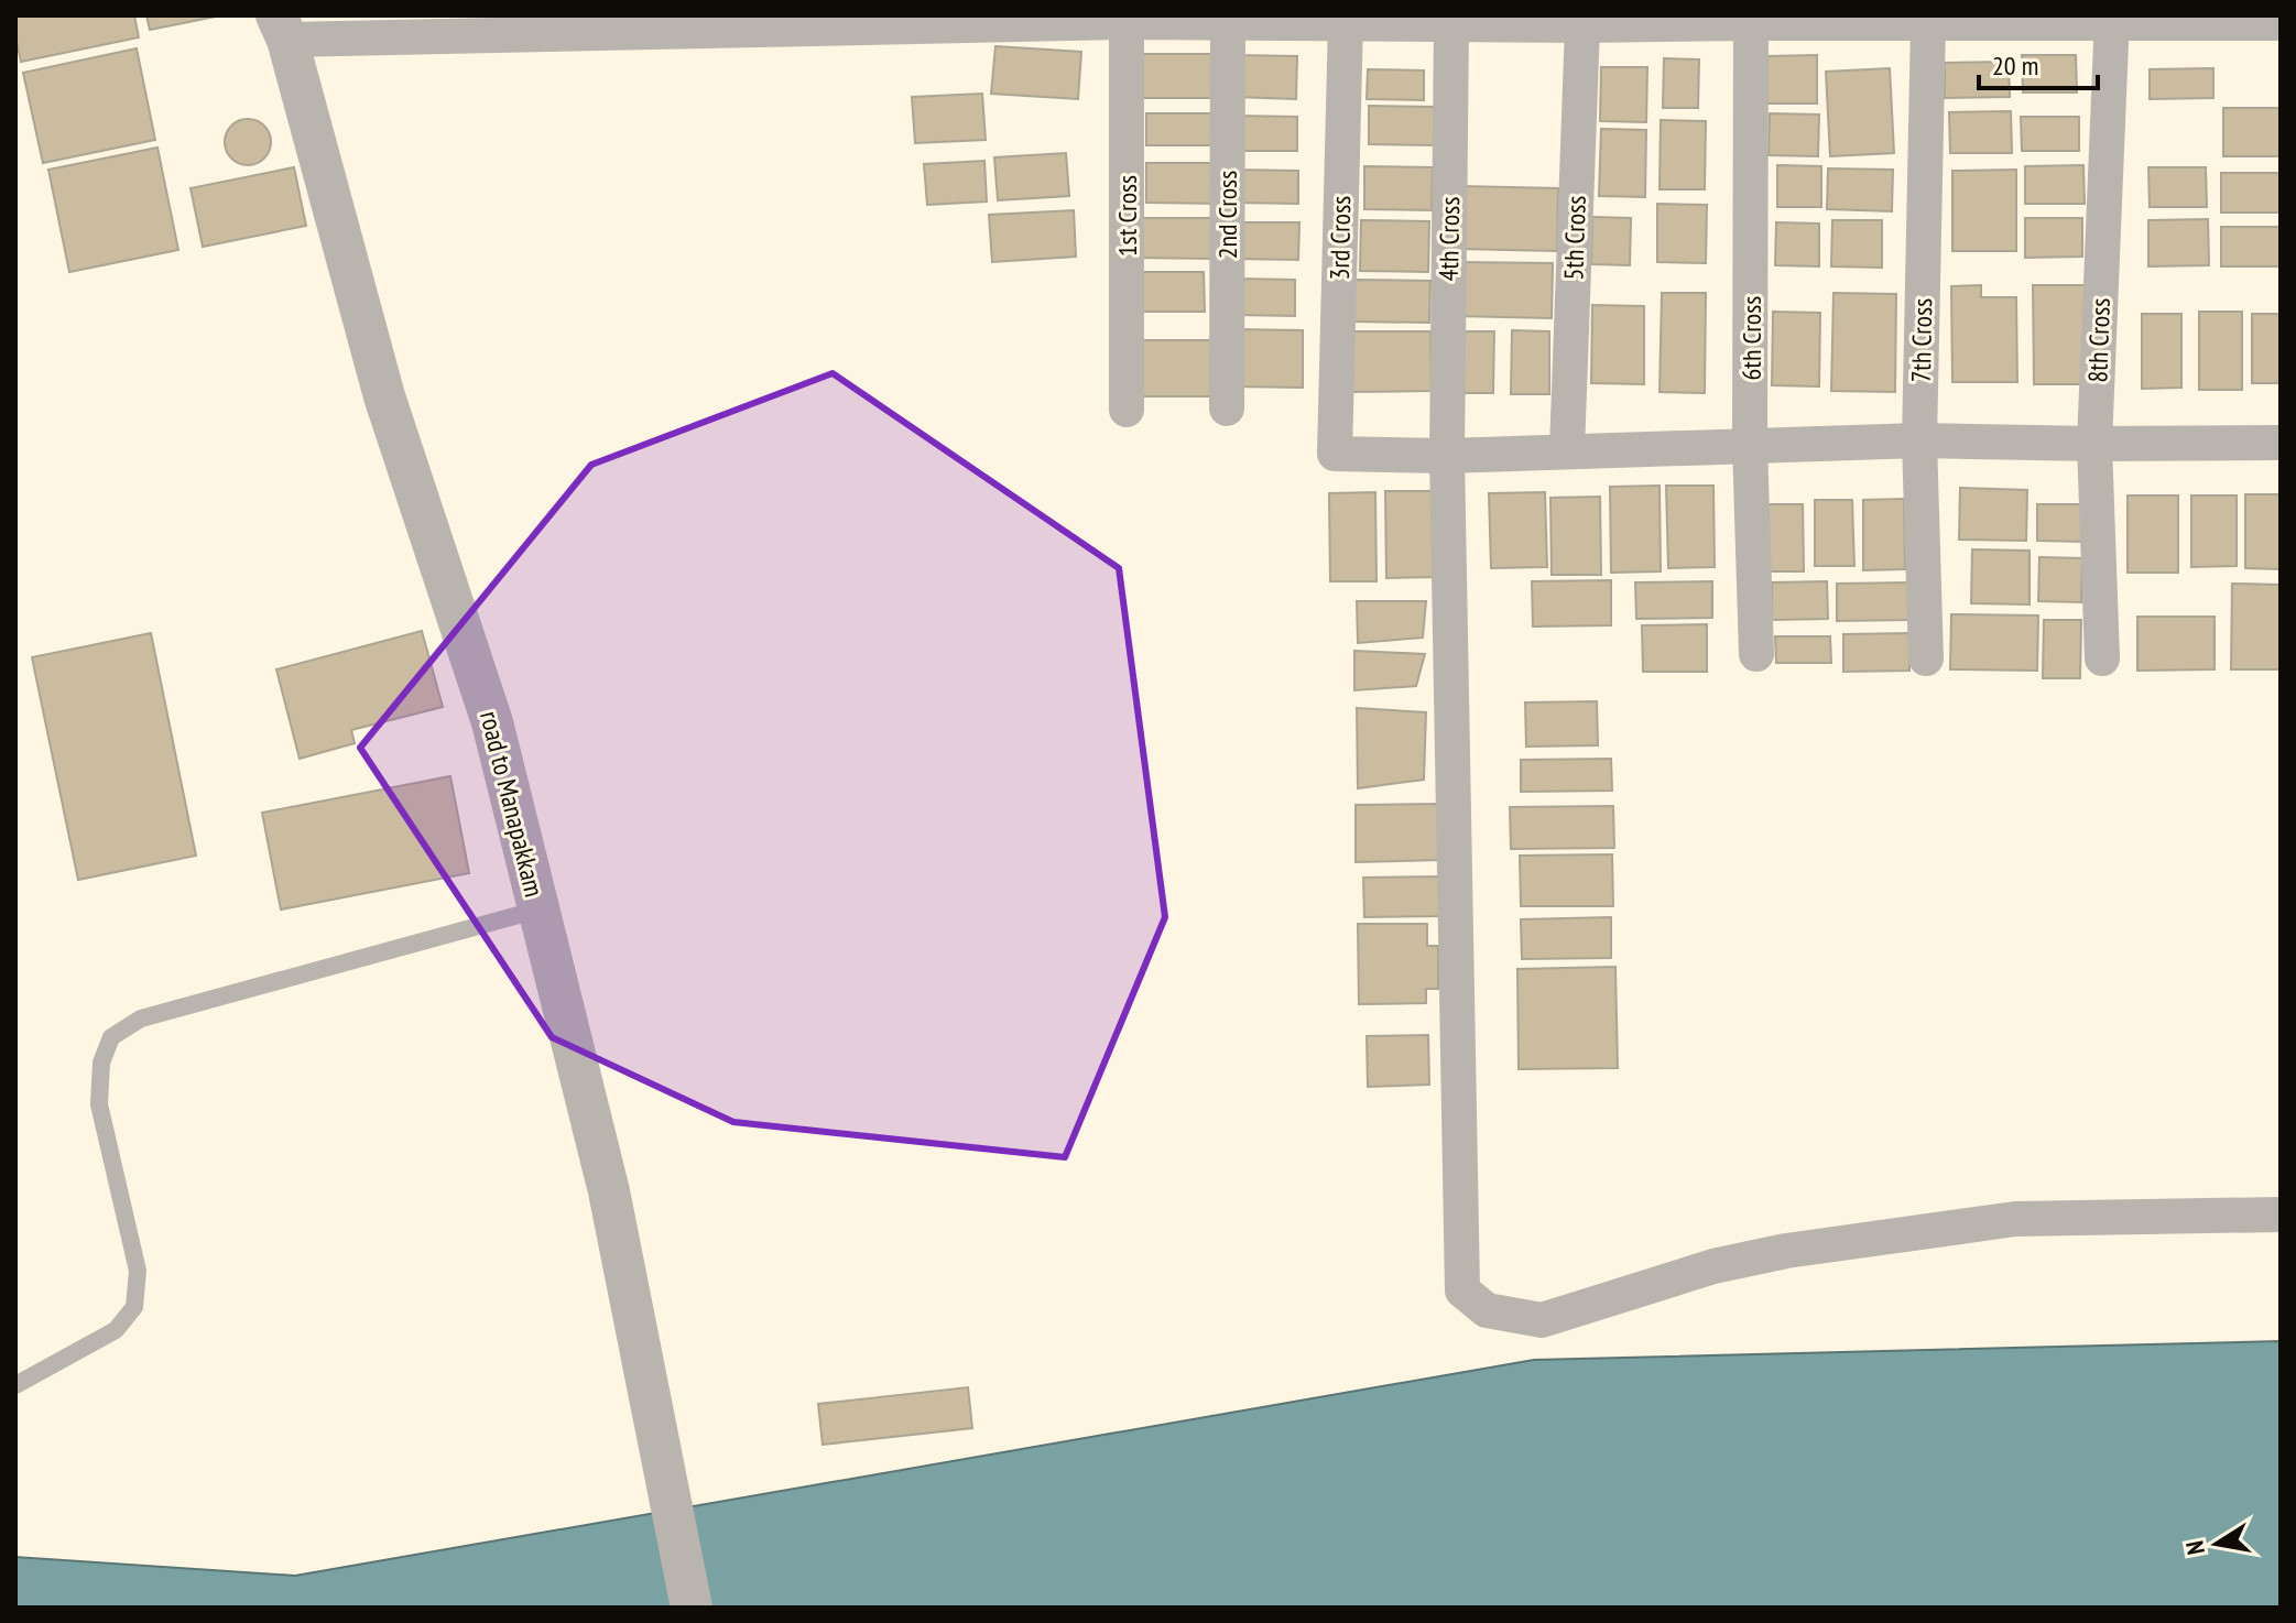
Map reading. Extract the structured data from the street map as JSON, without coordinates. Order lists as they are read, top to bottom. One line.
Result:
{"streets":{"street":["2nd Cross","1st Cross","3rd Cross","5th Cross","4th Cross","6th Cross","7th Cross","8th Cross","road to Manapakkam"]},"crossings":[["3rd Cross","4th Cross"]],"scale_bar":"20 m","north":"left"}
